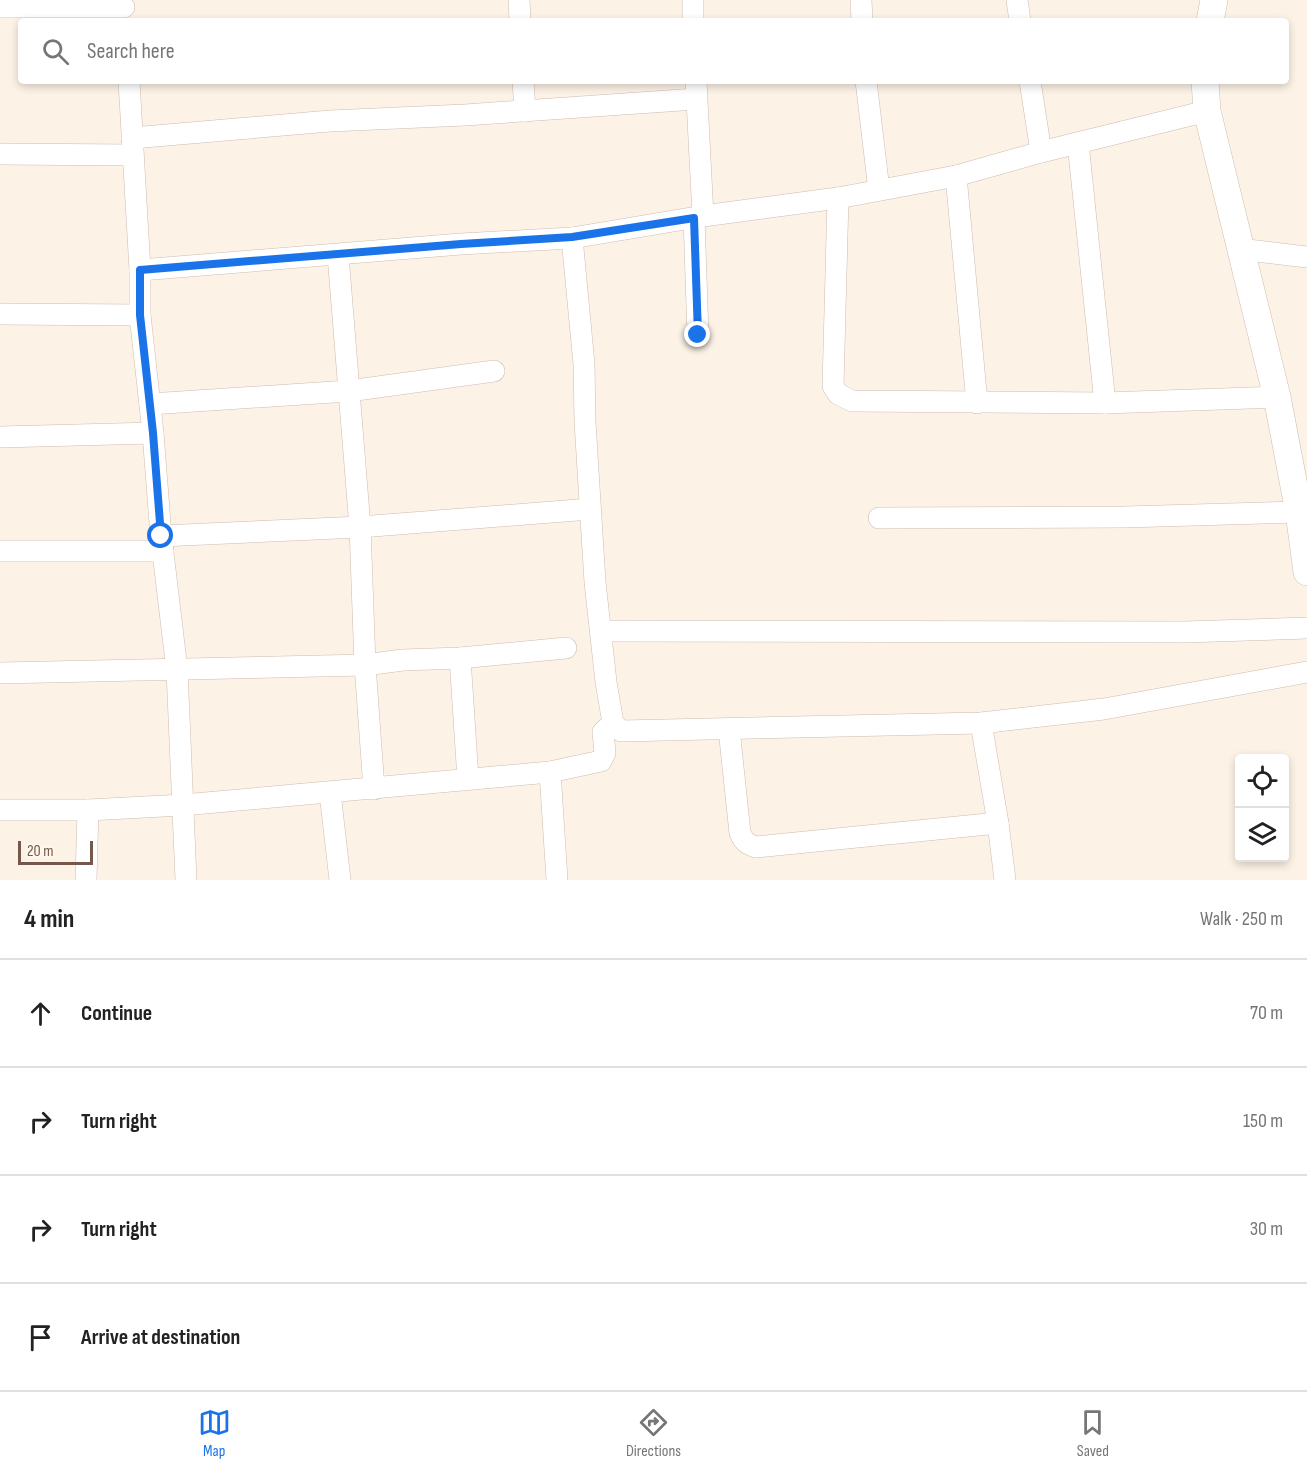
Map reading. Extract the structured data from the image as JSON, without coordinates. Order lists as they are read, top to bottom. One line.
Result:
{"scale_bar":"20 m","page":{"search":"Search here","scale":"20 m","heading":["4 min","Walk · 250 m"],"list":[["Continue","70 m"],["Turn right","150 m"],["Turn right","30 m"],"Arrive at destination"],"nav":["Map","Directions","Saved"]}}
